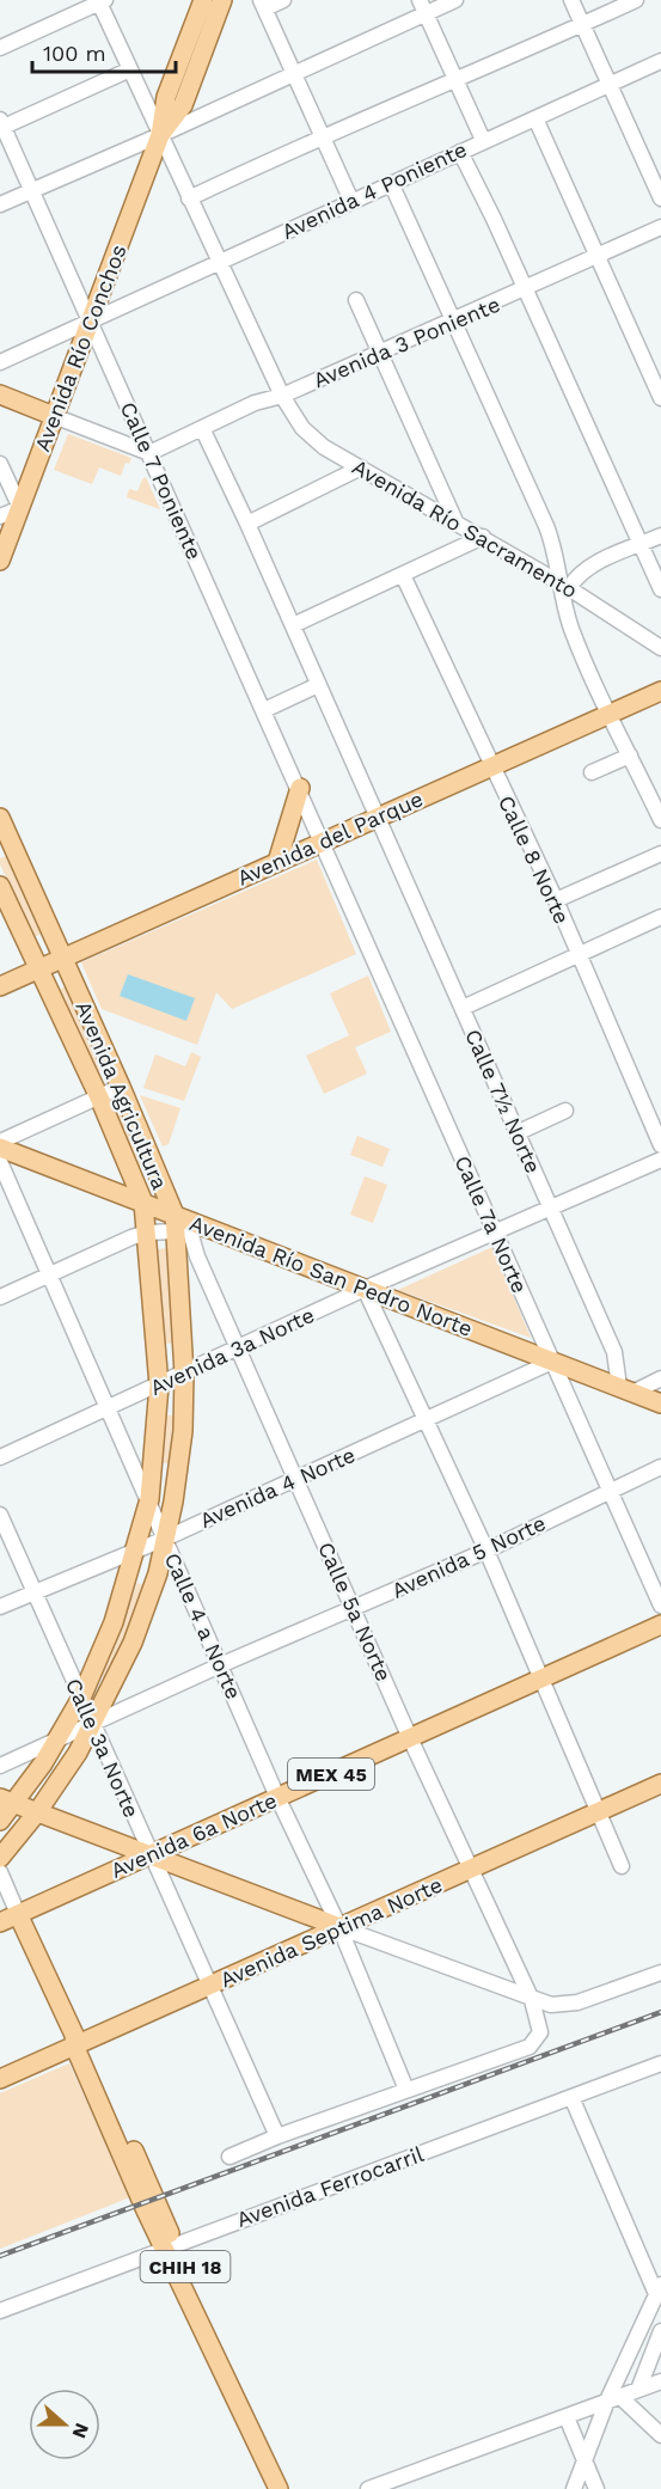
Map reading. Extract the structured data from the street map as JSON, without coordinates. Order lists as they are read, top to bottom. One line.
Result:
{"streets":{"main road":["Avenida Río Conchos","Avenida del Parque","Avenida Agricultura","Avenida Río San Pedro Norte","MEX 45","Avenida 6a Norte","Avenida Septima Norte","CHIH 18"],"street":["Avenida 4 Poniente","Avenida 3 Poniente","Calle 7 Poniente","Avenida Río Sacramento","Calle 8 Norte","Calle 7½ Norte","Calle 7a Norte","Avenida 3a Norte","Avenida 4 Norte","Avenida 5 Norte","Calle 5a Norte","Calle 4 a Norte","Calle 3a Norte","Avenida Ferrocarril"]},"crossings":[["Avenida 4 Poniente","Avenida Río Conchos"],["Avenida 4 Poniente","Calle 7 Poniente"],["Avenida 4 Poniente","Avenida Río Sacramento"],["Avenida 3 Poniente","Calle 7 Poniente"],["Avenida 3 Poniente","Avenida Río Sacramento"],["Avenida 3 Poniente","Calle 7½ Norte"],["Avenida Río Conchos","Calle 7 Poniente"],["Avenida Río Conchos","Avenida Río Sacramento"],["Calle 7 Poniente","Avenida del Parque"],["Calle 7 Poniente","Calle 7a Norte"],["Avenida del Parque","Calle 8 Norte"],["Avenida del Parque","Avenida Agricultura"],["Avenida del Parque","Calle 7½ Norte"],["Avenida del Parque","Calle 7a Norte"],["Avenida Agricultura","Avenida Río San Pedro Norte"],["Avenida Agricultura","Avenida 3a Norte"],["Avenida Agricultura","Avenida 4 Norte"],["Avenida Agricultura","Avenida 5 Norte"],["Avenida Agricultura","Calle 5a Norte"],["Avenida Agricultura","Calle 4 a Norte"],["Avenida Agricultura","Calle 3a Norte"],["Calle 7½ Norte","Avenida Río San Pedro Norte"],["Calle 7½ Norte","Avenida 3a Norte"],["Calle 7a Norte","Avenida Río San Pedro Norte"],["Calle 7a Norte","Avenida 3a Norte"],["Calle 7a Norte","Avenida 4 Norte"],["Calle 7a Norte","Avenida 5 Norte"],["Avenida Río San Pedro Norte","Avenida 3a Norte"],["Avenida Río San Pedro Norte","Avenida 4 Norte"],["Avenida Río San Pedro Norte","Calle 5a Norte"],["Avenida 3a Norte","Calle 5a Norte"],["Avenida 3a Norte","Calle 4 a Norte"],["Avenida 4 Norte","Calle 5a Norte"],["Avenida 4 Norte","Calle 4 a Norte"],["Avenida 4 Norte","Calle 3a Norte"],["Avenida 5 Norte","Calle 5a Norte"],["Avenida 5 Norte","Calle 4 a Norte"],["Avenida 5 Norte","Calle 3a Norte"],["Calle 5a Norte","Calle 4 a Norte"],["Calle 5a Norte","Avenida 6a Norte"],["Calle 5a Norte","Avenida Septima Norte"],["Calle 4 a Norte","Avenida 6a Norte"],["Calle 4 a Norte","Avenida Septima Norte"],["Calle 3a Norte","Avenida 6a Norte"],["Calle 3a Norte","Avenida Septima Norte"],["Avenida 6a Norte","CHIH 18"],["Avenida Septima Norte","CHIH 18"],["Avenida Ferrocarril","CHIH 18"]],"scale_bar":"100 m","north":"right"}
